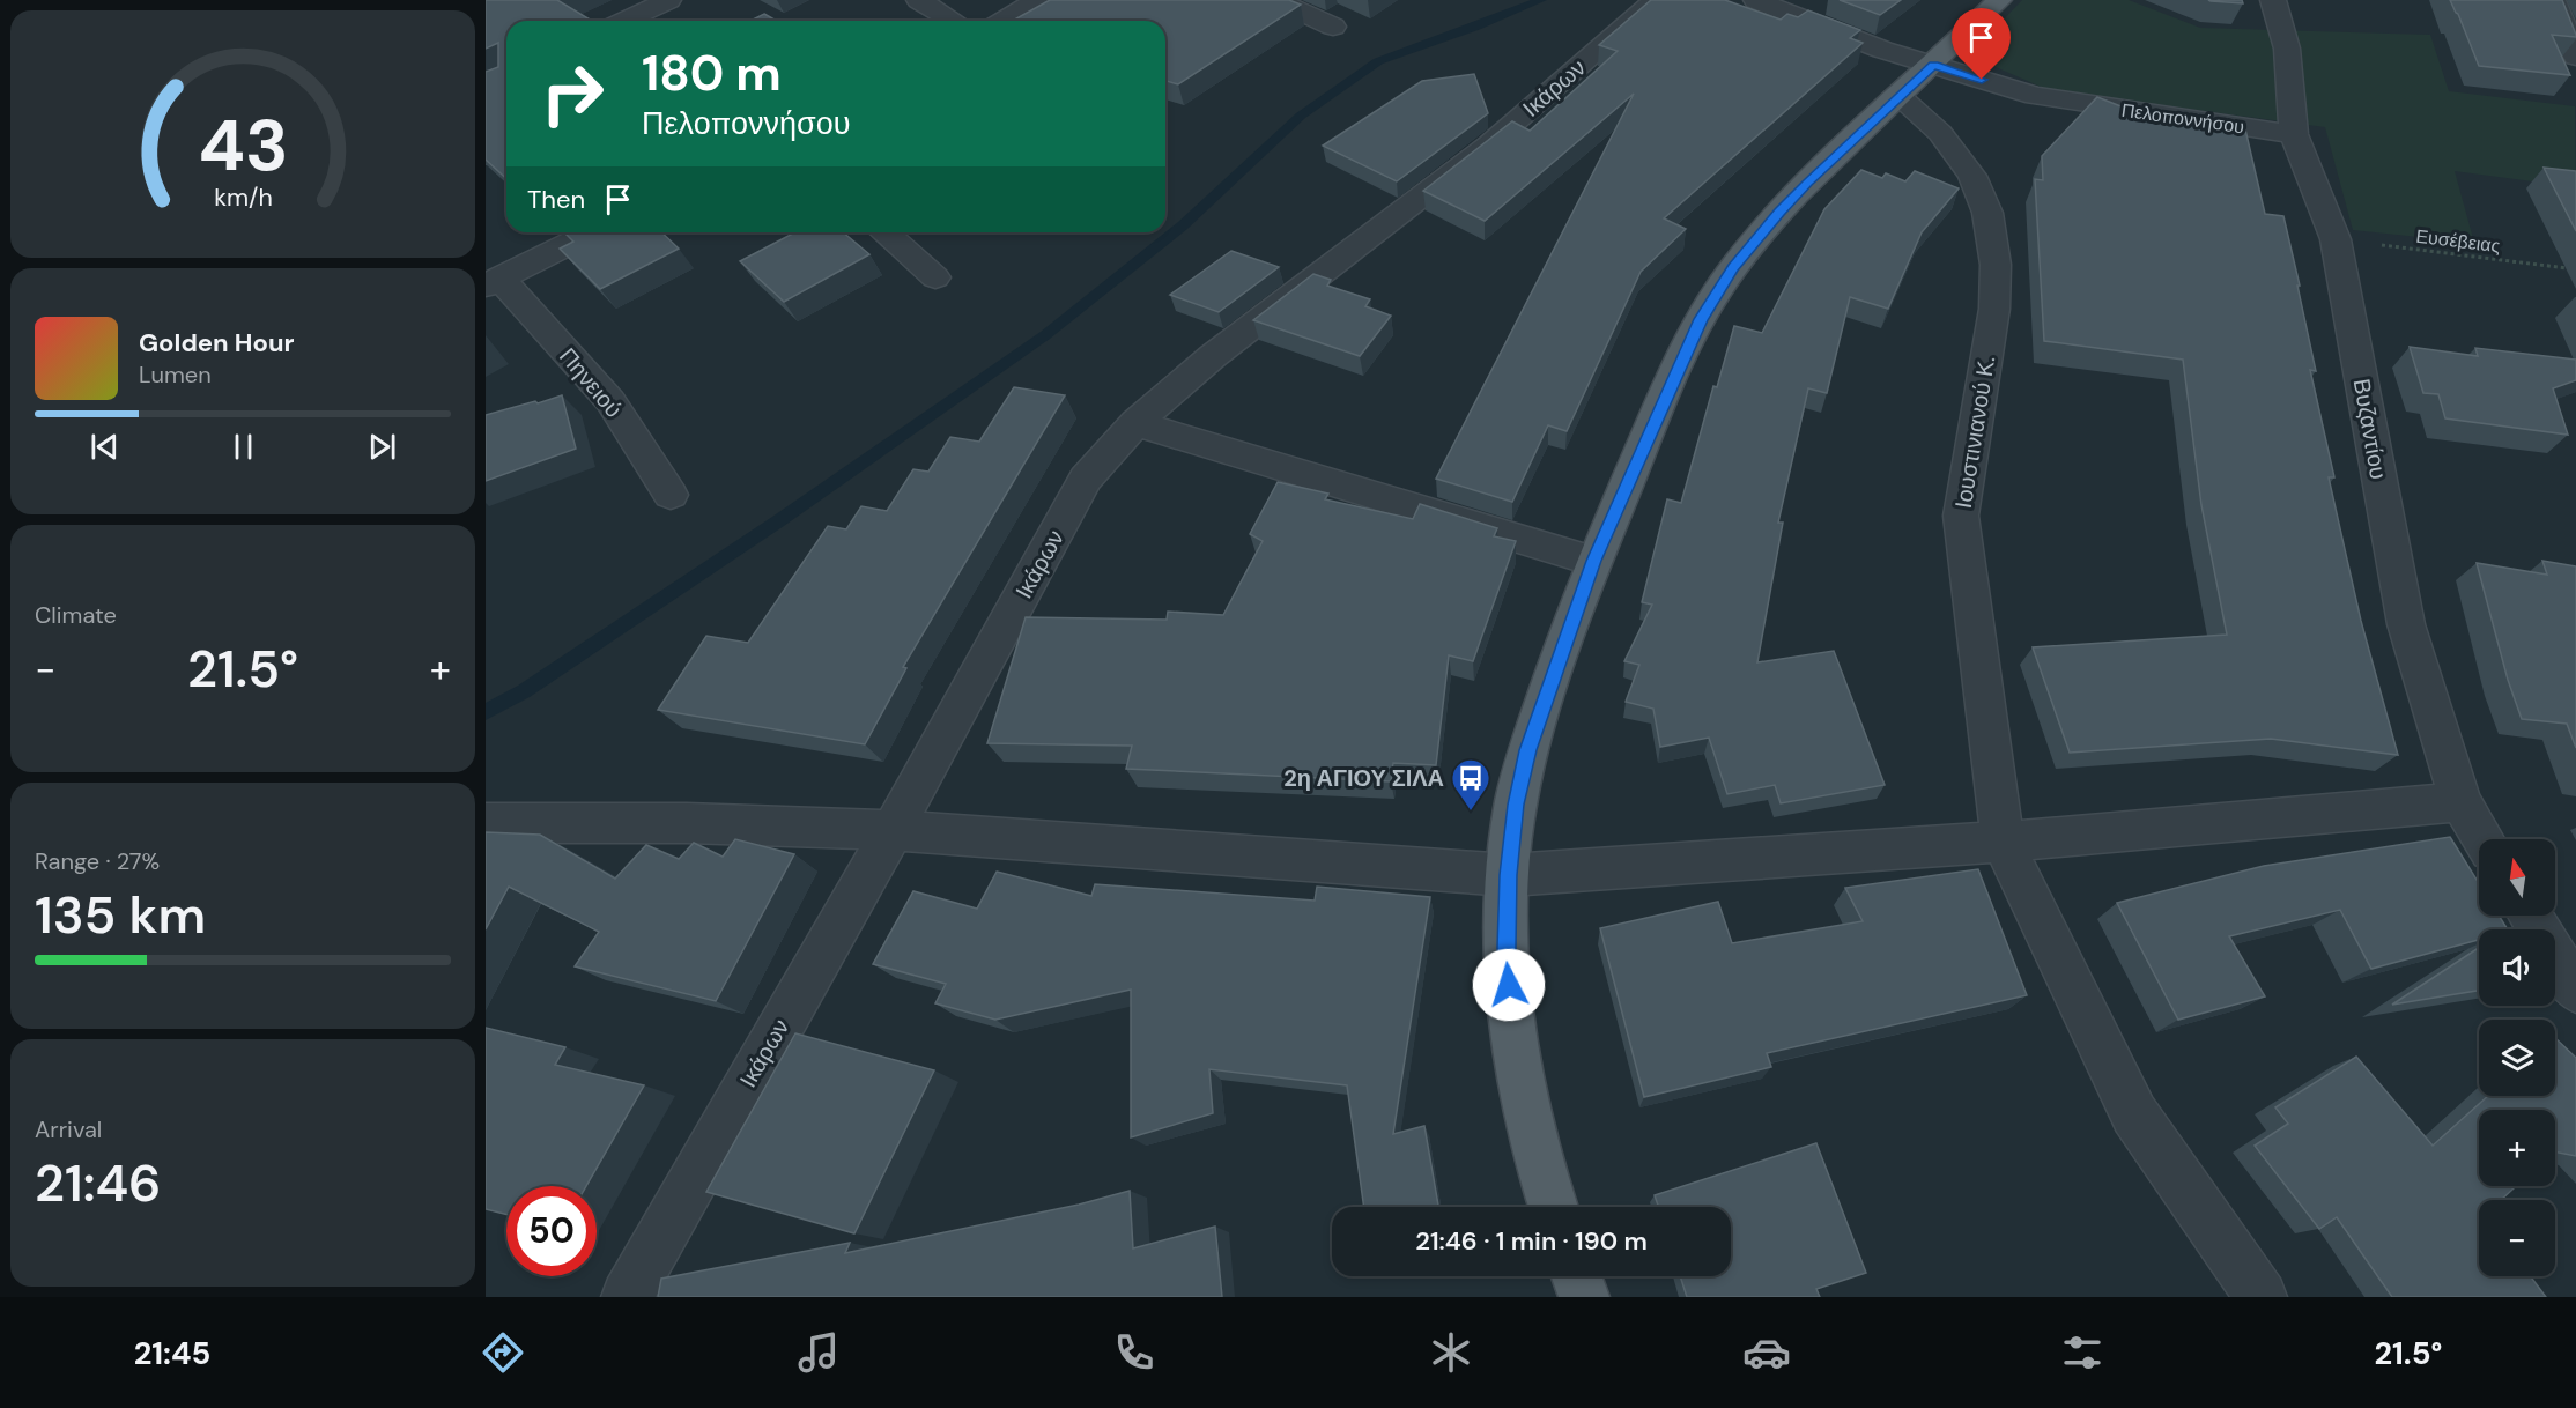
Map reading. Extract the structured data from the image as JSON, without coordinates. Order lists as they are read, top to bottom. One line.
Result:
{"streets":{"street":["Ικάρων","Πελοποννήσου","Πηνειού","Βυζαντίου","Ιουστινιανού Κ."],"path":["Ευσέβειας"]},"crossings":[["Πελοποννήσου","Βυζαντίου"],["Ευσέβειας","Βυζαντίου"]],"places":{"bus stop":["2η ΑΓΙΟΥ ΣΙΛΑ"]},"north":"top","page":{"turn":["180 m","Πελοποννήσου"],"then":"Then","song":["Golden Hour","Lumen"],"tile":["Climate",["Range · 27%","135 km"],["Arrival","21:46"]],"heat":["−","21.5°","+"],"map_buttons":["+","−"],"limit":"50","trip":"21:46 · 1 min · 190 m","tabs":["21:45","21.5°"],"gauge":["43","km/h"]}}
